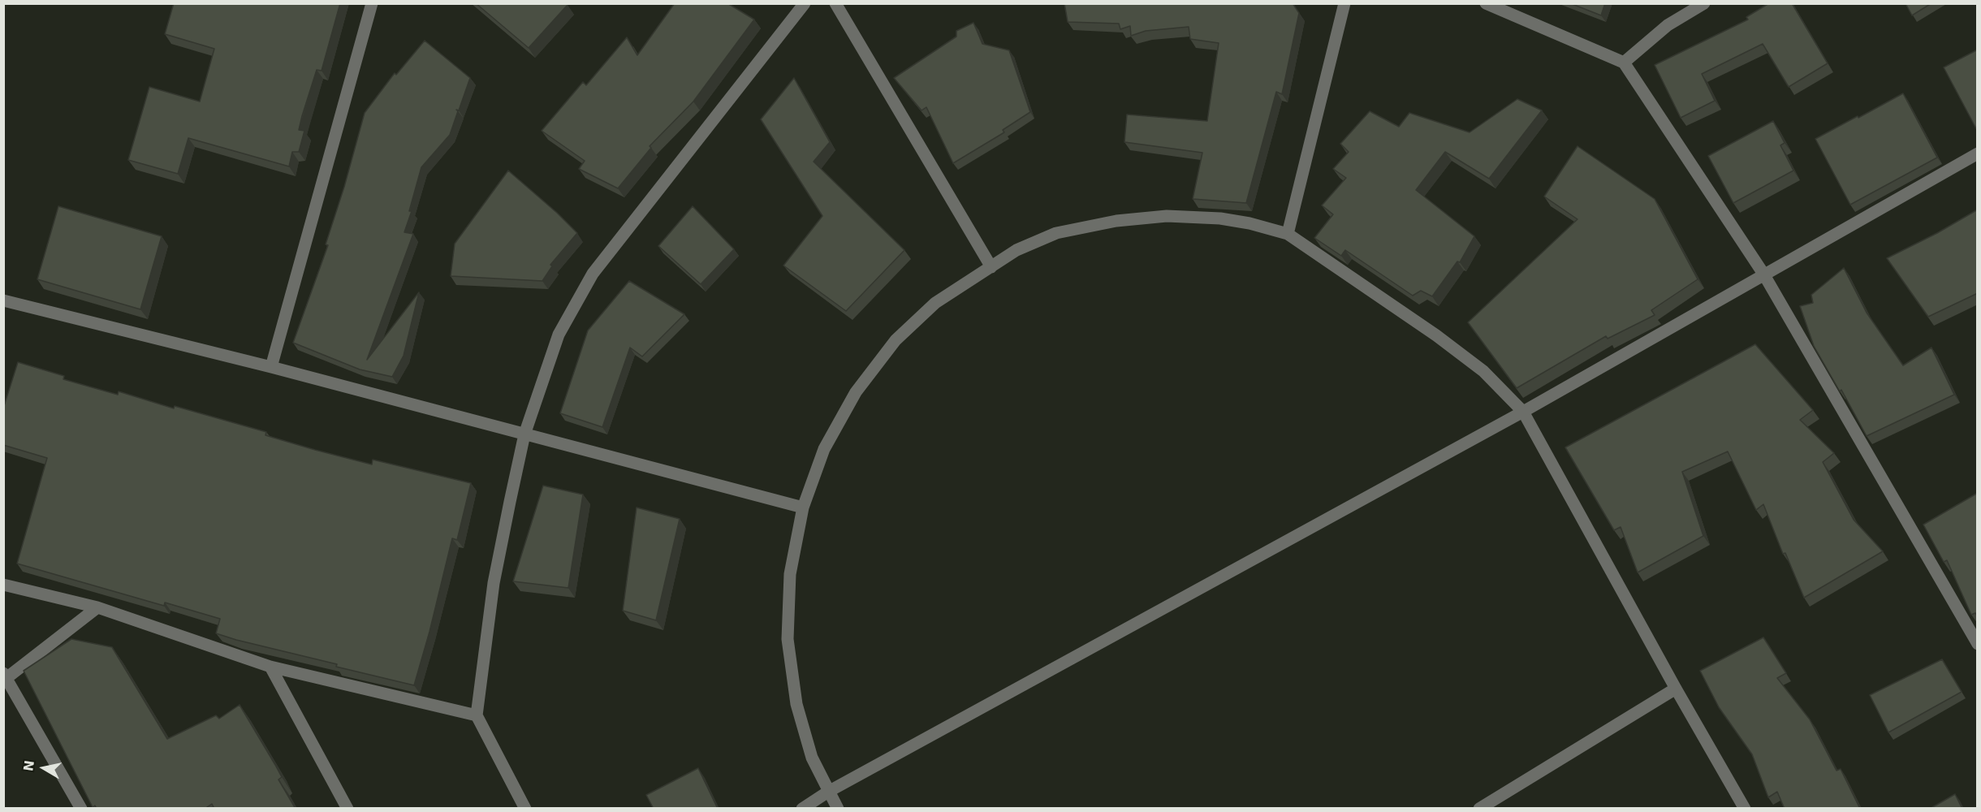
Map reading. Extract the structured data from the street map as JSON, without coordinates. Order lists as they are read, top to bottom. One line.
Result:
{"north":"left"}
